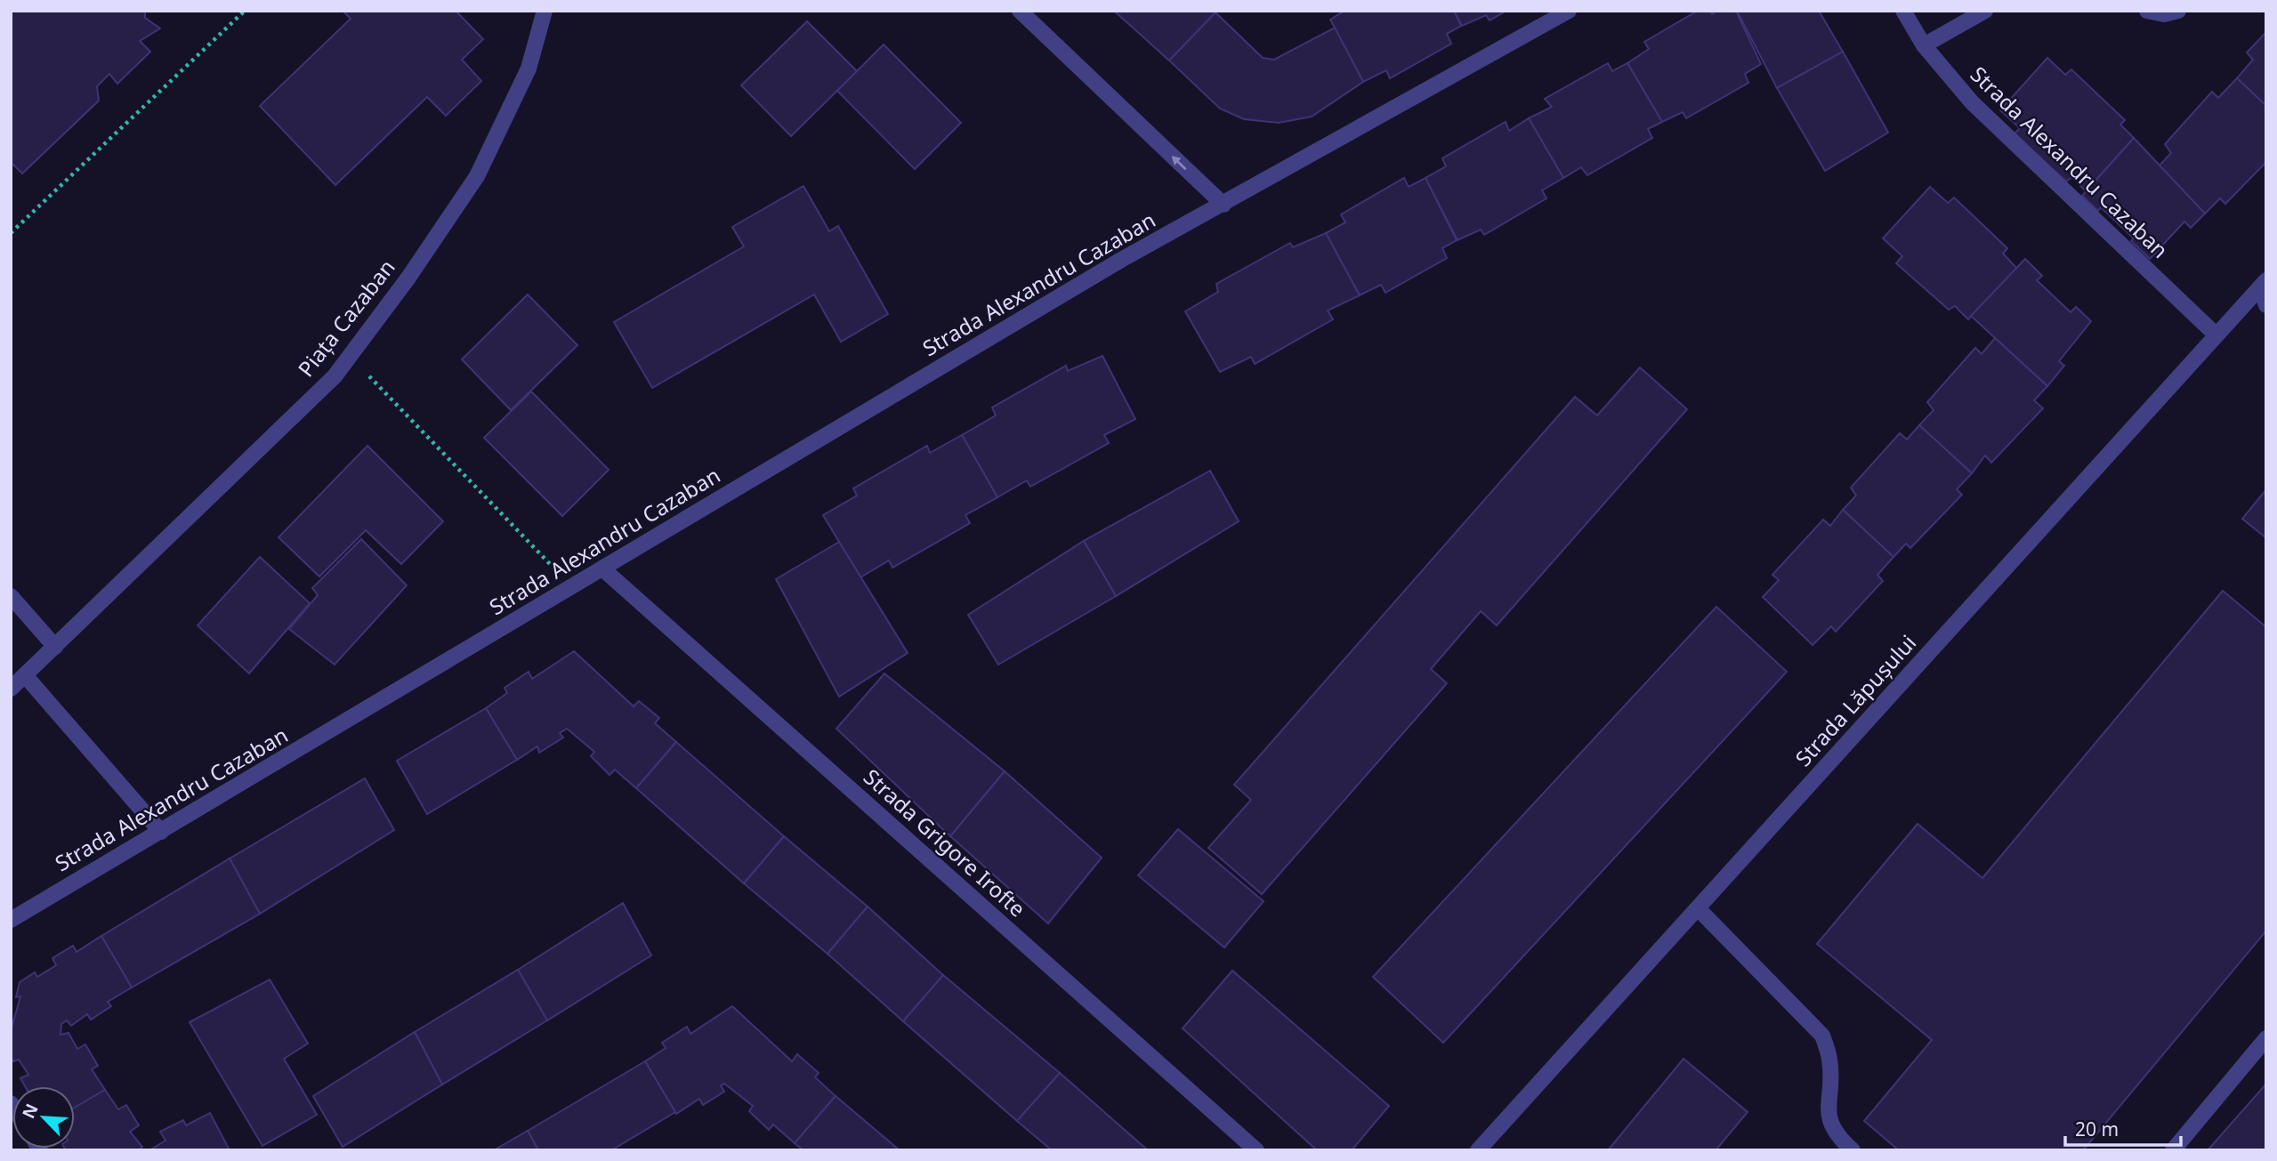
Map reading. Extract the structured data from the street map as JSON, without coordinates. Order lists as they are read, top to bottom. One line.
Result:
{"streets":{"street":["Strada Alexandru Cazaban","Piața Cazaban","Strada Lăpușului","Strada Grigore Irofte"]},"crossings":[["Strada Alexandru Cazaban","Strada Lăpușului"],["Strada Alexandru Cazaban","Strada Grigore Irofte"]],"scale_bar":"20 m","north":"top left"}
